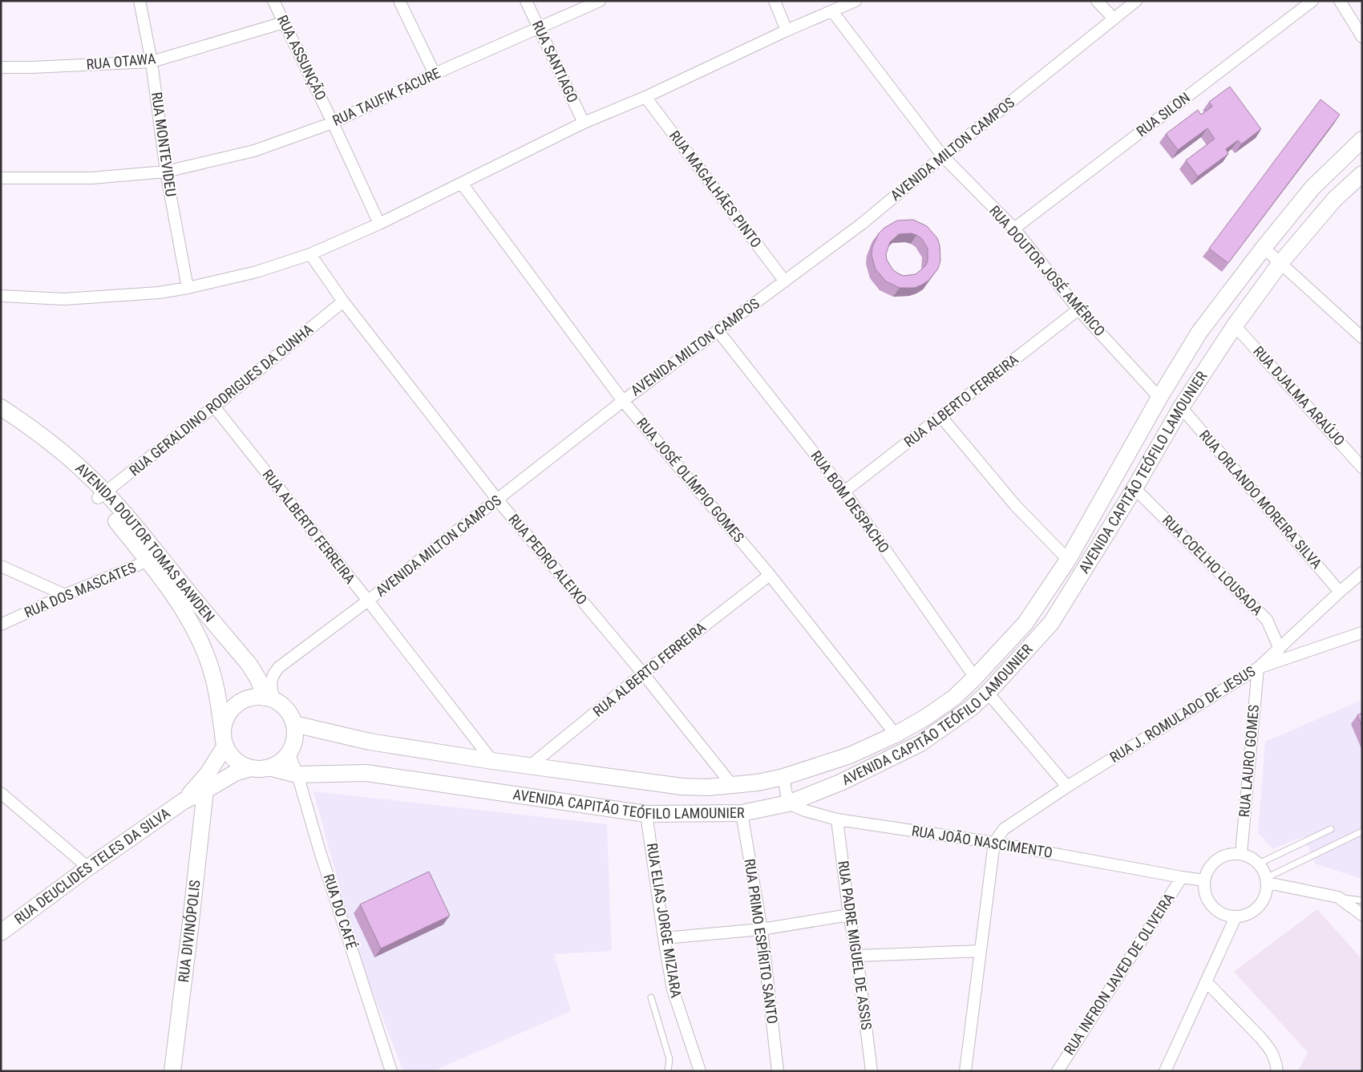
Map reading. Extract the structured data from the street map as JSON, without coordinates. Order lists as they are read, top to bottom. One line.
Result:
{"streets":{"main road":["AVENIDA CAPITÃO TEÓFILO LAMOUNIER","AVENIDA DOUTOR TOMAS BAWDEN","RUA DEUCLIDES TELES DA SILVA","RUA DIVINÓPOLIS"],"street":["RUA ASSUNÇÃO","RUA OTAWA","RUA SANTIAGO","RUA TAUFIK FACURE","RUA SILON","RUA MONTEVIDEU","AVENIDA MILTON CAMPOS","RUA MAGALHÃES PINTO","RUA DOUTOR JOSÉ AMÉRICO","RUA DJALMA ARAÚJO","RUA GERALDINO RODRIGUES DA CUNHA","RUA ALBERTO FERREIRA","RUA JOSÉ OLÍMPIO GOMES","RUA ORLANDO MOREIRA SILVA","RUA BOM DESPACHO","RUA PEDRO ALEIXO","RUA COELHO LOUSADA","RUA DOS MASCATES","RUA J. ROMULADO DE JESUS","RUA LAURO GOMES","RUA JOÃO NASCIMENTO","RUA DO CAFÉ","RUA ELIAS JORGE MIZIARA","RUA PRIMO ESPÍRITO SANTO","RUA PADRE MIGUEL DE ASSIS","RUA INFRON JAVED DE OLIVEIRA"]},"crossings":[["RUA ASSUNÇÃO","RUA OTAWA"],["RUA ASSUNÇÃO","RUA TAUFIK FACURE"],["RUA OTAWA","RUA MONTEVIDEU"],["RUA SANTIAGO","RUA TAUFIK FACURE"],["RUA TAUFIK FACURE","RUA MONTEVIDEU"],["RUA SILON","RUA DOUTOR JOSÉ AMÉRICO"],["AVENIDA MILTON CAMPOS","RUA MAGALHÃES PINTO"],["AVENIDA MILTON CAMPOS","RUA DOUTOR JOSÉ AMÉRICO"],["AVENIDA MILTON CAMPOS","RUA ALBERTO FERREIRA"],["AVENIDA MILTON CAMPOS","AVENIDA CAPITÃO TEÓFILO LAMOUNIER"],["AVENIDA MILTON CAMPOS","RUA JOSÉ OLÍMPIO GOMES"],["AVENIDA MILTON CAMPOS","RUA BOM DESPACHO"],["AVENIDA MILTON CAMPOS","AVENIDA DOUTOR TOMAS BAWDEN"],["AVENIDA MILTON CAMPOS","RUA PEDRO ALEIXO"],["AVENIDA MILTON CAMPOS","RUA DEUCLIDES TELES DA SILVA"],["AVENIDA MILTON CAMPOS","RUA DO CAFÉ"],["RUA DOUTOR JOSÉ AMÉRICO","RUA ALBERTO FERREIRA"],["RUA DOUTOR JOSÉ AMÉRICO","AVENIDA CAPITÃO TEÓFILO LAMOUNIER"],["RUA DJALMA ARAÚJO","AVENIDA CAPITÃO TEÓFILO LAMOUNIER"],["RUA GERALDINO RODRIGUES DA CUNHA","RUA ALBERTO FERREIRA"],["RUA GERALDINO RODRIGUES DA CUNHA","AVENIDA DOUTOR TOMAS BAWDEN"],["RUA GERALDINO RODRIGUES DA CUNHA","RUA PEDRO ALEIXO"],["RUA ALBERTO FERREIRA","AVENIDA CAPITÃO TEÓFILO LAMOUNIER"],["RUA ALBERTO FERREIRA","RUA JOSÉ OLÍMPIO GOMES"],["RUA ALBERTO FERREIRA","RUA BOM DESPACHO"],["RUA ALBERTO FERREIRA","RUA PEDRO ALEIXO"],["AVENIDA CAPITÃO TEÓFILO LAMOUNIER","RUA JOSÉ OLÍMPIO GOMES"],["AVENIDA CAPITÃO TEÓFILO LAMOUNIER","RUA ORLANDO MOREIRA SILVA"],["AVENIDA CAPITÃO TEÓFILO LAMOUNIER","RUA BOM DESPACHO"],["AVENIDA CAPITÃO TEÓFILO LAMOUNIER","AVENIDA DOUTOR TOMAS BAWDEN"],["AVENIDA CAPITÃO TEÓFILO LAMOUNIER","RUA PEDRO ALEIXO"],["AVENIDA CAPITÃO TEÓFILO LAMOUNIER","RUA COELHO LOUSADA"],["AVENIDA CAPITÃO TEÓFILO LAMOUNIER","RUA JOÃO NASCIMENTO"],["AVENIDA CAPITÃO TEÓFILO LAMOUNIER","RUA DEUCLIDES TELES DA SILVA"],["AVENIDA CAPITÃO TEÓFILO LAMOUNIER","RUA DO CAFÉ"],["AVENIDA CAPITÃO TEÓFILO LAMOUNIER","RUA ELIAS JORGE MIZIARA"],["AVENIDA CAPITÃO TEÓFILO LAMOUNIER","RUA PRIMO ESPÍRITO SANTO"],["RUA ORLANDO MOREIRA SILVA","RUA J. ROMULADO DE JESUS"],["AVENIDA DOUTOR TOMAS BAWDEN","RUA DOS MASCATES"],["AVENIDA DOUTOR TOMAS BAWDEN","RUA DEUCLIDES TELES DA SILVA"],["AVENIDA DOUTOR TOMAS BAWDEN","RUA DO CAFÉ"],["RUA COELHO LOUSADA","RUA J. ROMULADO DE JESUS"],["RUA J. ROMULADO DE JESUS","RUA LAURO GOMES"],["RUA J. ROMULADO DE JESUS","RUA JOÃO NASCIMENTO"],["RUA LAURO GOMES","RUA JOÃO NASCIMENTO"],["RUA JOÃO NASCIMENTO","RUA PADRE MIGUEL DE ASSIS"],["RUA JOÃO NASCIMENTO","RUA INFRON JAVED DE OLIVEIRA"],["RUA DEUCLIDES TELES DA SILVA","RUA DO CAFÉ"],["RUA DEUCLIDES TELES DA SILVA","RUA DIVINÓPOLIS"]]}
